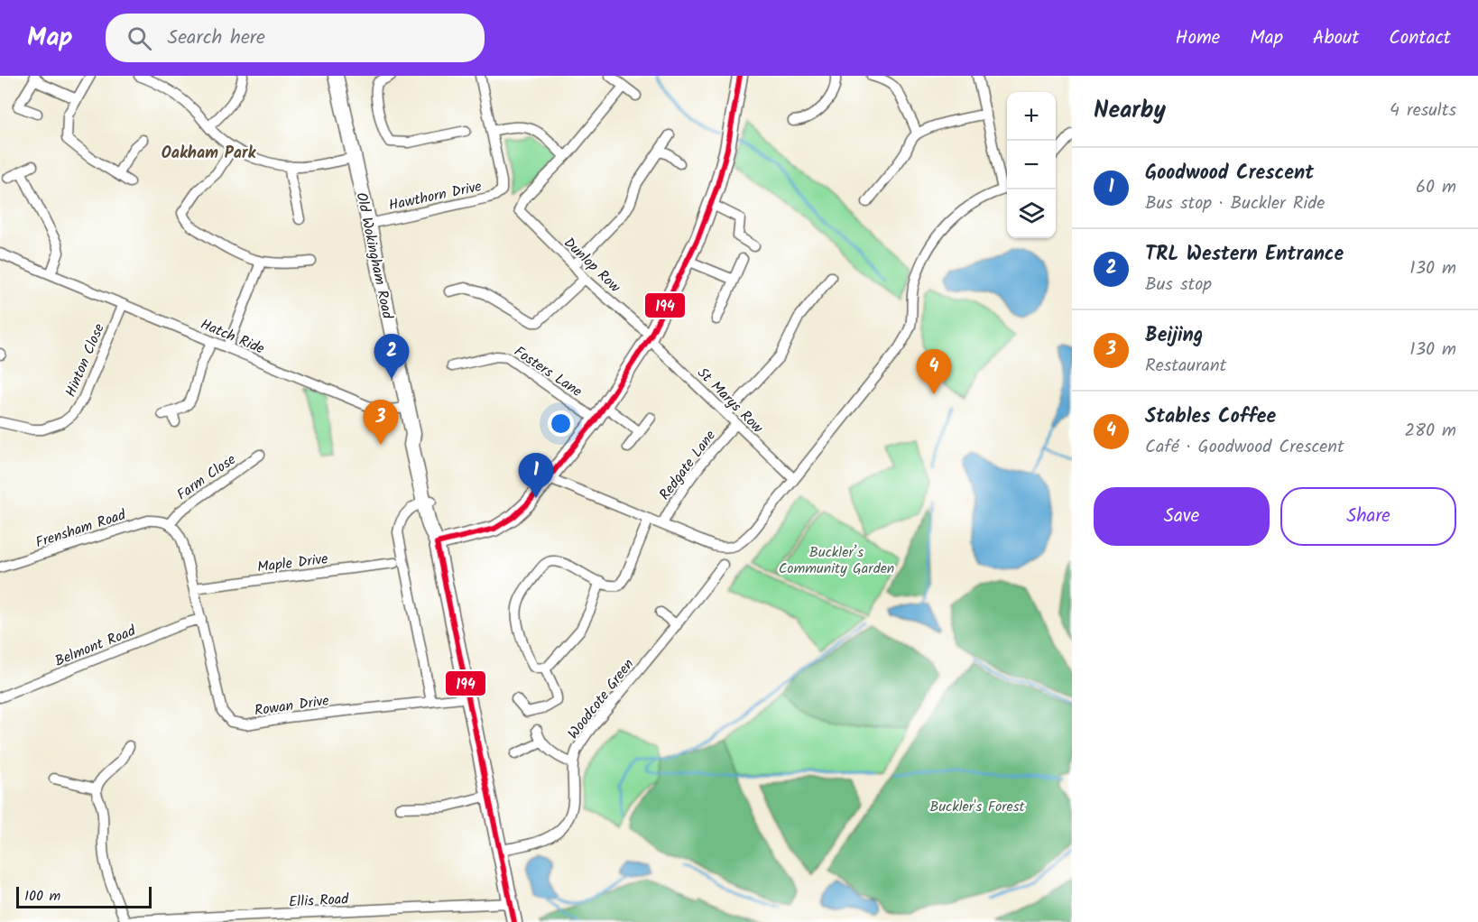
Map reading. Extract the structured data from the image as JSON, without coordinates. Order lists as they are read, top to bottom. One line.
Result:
{"streets":{"street":["Hawthorn Drive","Old Wokingham Road","Dunlop Row","Hatch Ride","Hinton Close","Fosters Lane","St Marys Row","Redgate Lane","Farm Close","Frensham Road","Maple Drive","Belmont Road","Woodcote Green","Rowan Drive","Ellis Road"]},"crossings":[["Hawthorn Drive","Old Wokingham Road"],["Old Wokingham Road","Hatch Ride"],["Old Wokingham Road","Woodcote Green"],["Old Wokingham Road","Rowan Drive"],["Old Wokingham Road","Ellis Road"],["Dunlop Row","St Marys Row"],["Hatch Ride","Hinton Close"],["St Marys Row","Redgate Lane"],["Farm Close","Frensham Road"],["Farm Close","Rowan Drive"],["Frensham Road","Rowan Drive"],["Maple Drive","Rowan Drive"],["Belmont Road","Rowan Drive"]],"districts":["Oakham Park"],"parks":["Buckler’s Community Garden","Buckler's Forest"],"lines":["transit line 194"],"scale_bar":"100 m","page":{"header":"Map","search":"Search here","nav":["Home","Map","About","Contact"],"heading":["Nearby","4 results"],"map_buttons":["+","−"],"list":[{"mark":"1","name":"Goodwood Crescent","note":"Bus stop · Buckler Ride","value":"60 m"},{"mark":"2","name":"TRL Western Entrance","note":"Bus stop","value":"130 m"},{"mark":"3","name":"Beijing","note":"Restaurant","value":"130 m"},{"mark":"4","name":"Stables Coffee","note":"Café · Goodwood Crescent","value":"280 m"}],"pins":["2","4","3","1"],"buttons":["Save","Share"],"scale":"100 m"}}
